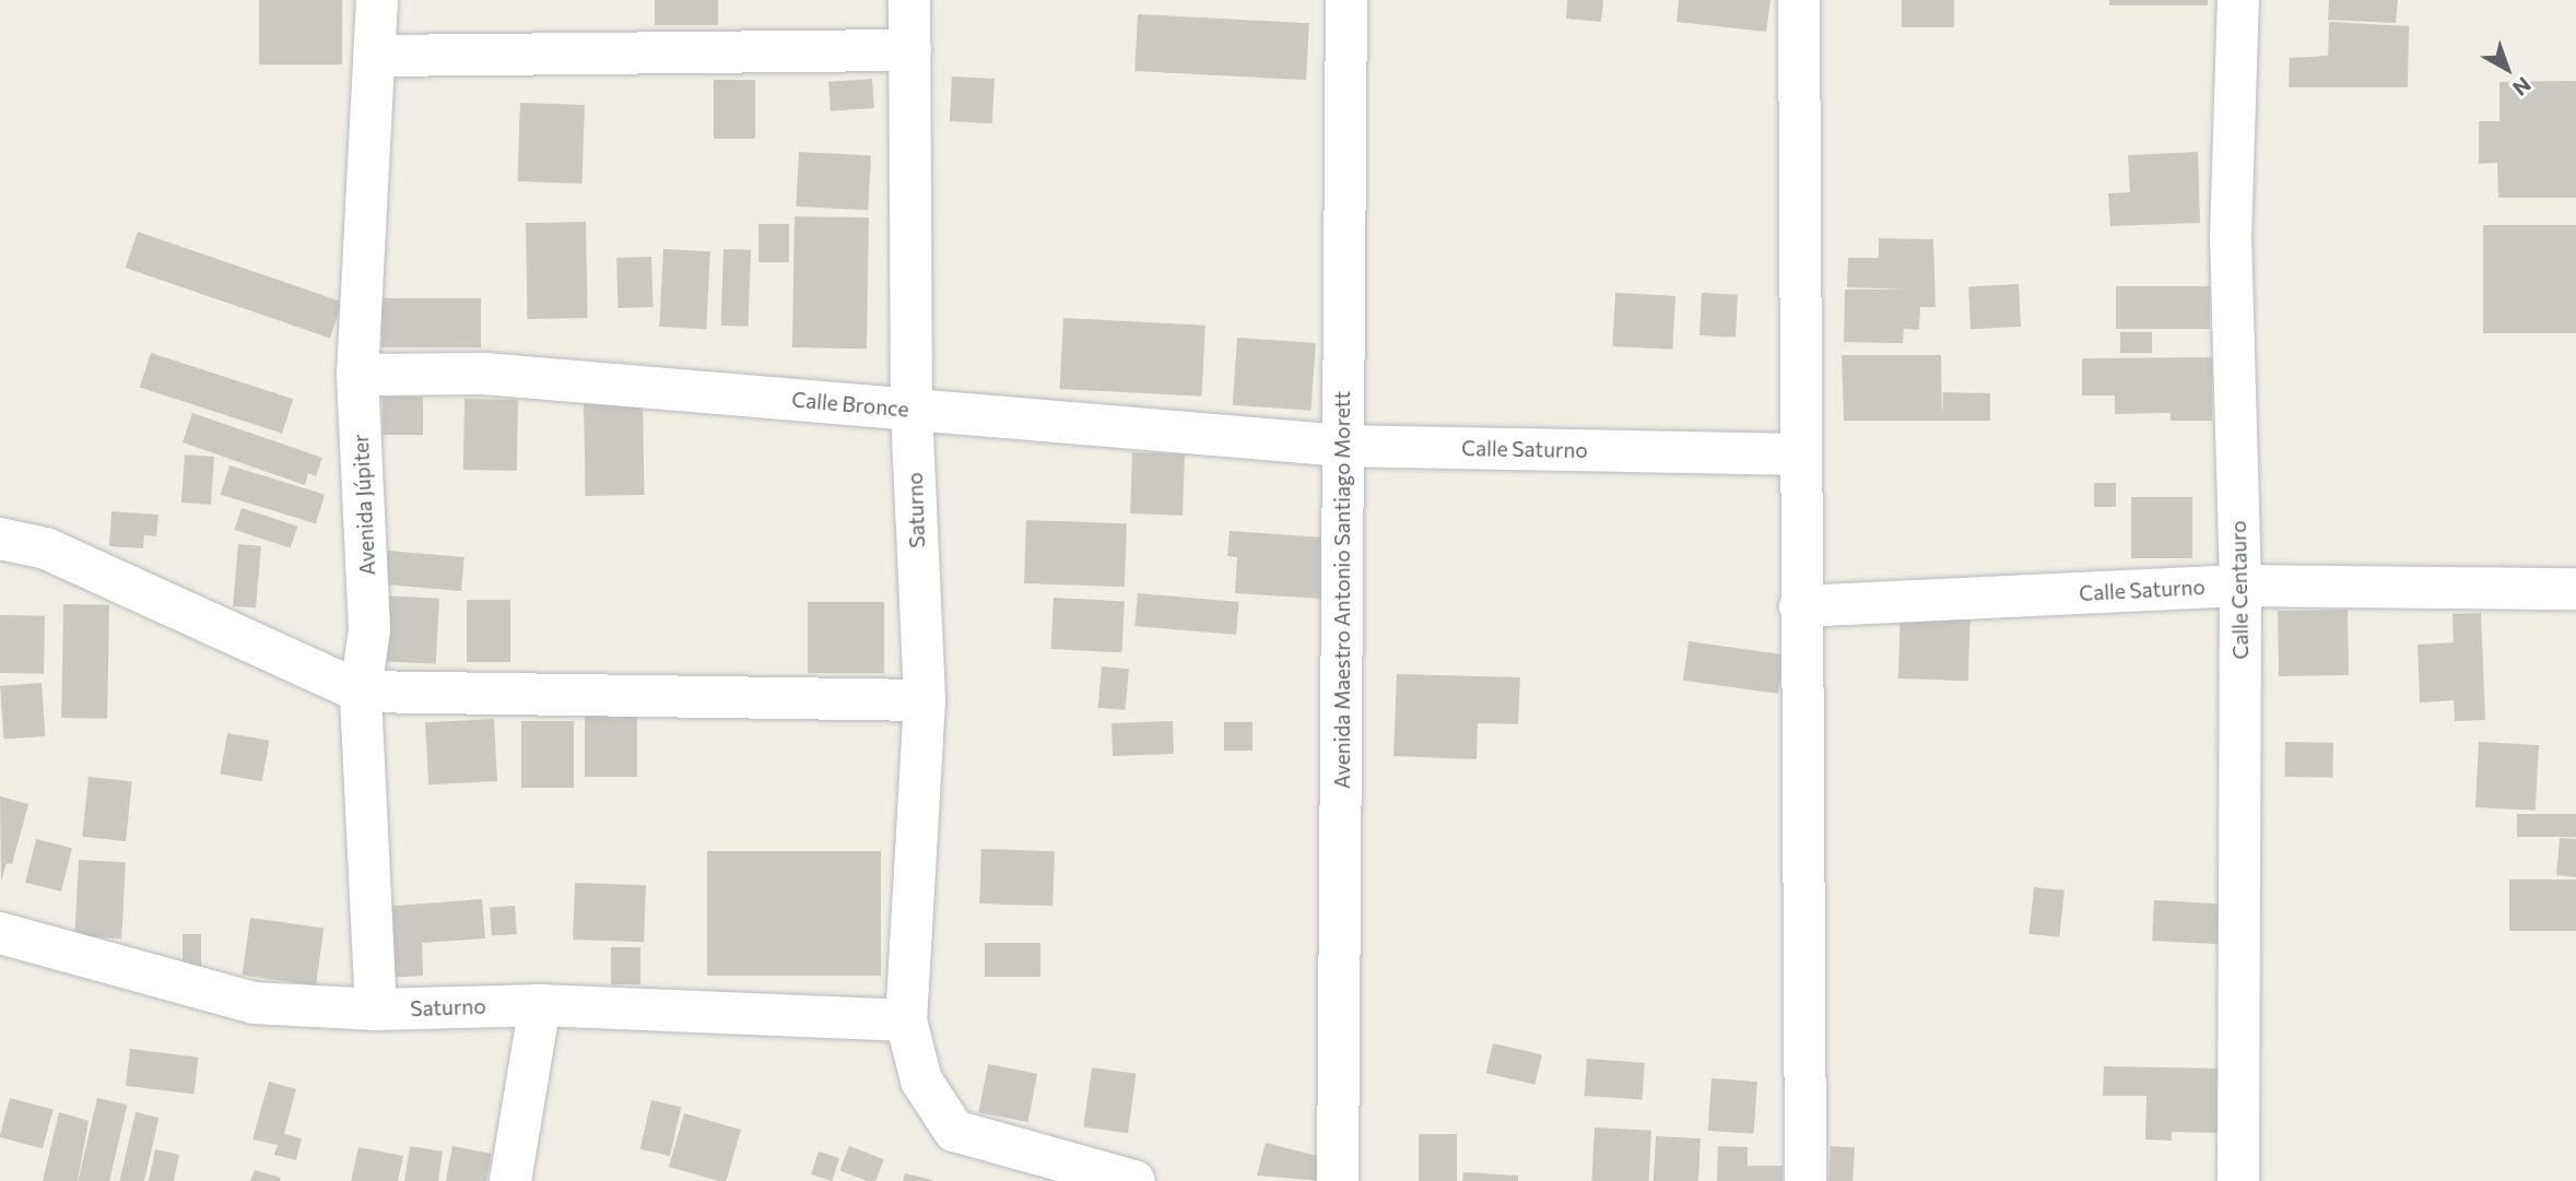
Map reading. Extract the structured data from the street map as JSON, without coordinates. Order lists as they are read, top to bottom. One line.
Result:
{"streets":{"street":["Calle Bronce","Calle Saturno","Avenida Júpiter","Saturno","Avenida Maestro Antonio Santiago Morett","Calle Centauro"]},"crossings":[["Calle Bronce","Calle Saturno"],["Calle Bronce","Avenida Júpiter"],["Calle Bronce","Saturno"],["Calle Bronce","Avenida Maestro Antonio Santiago Morett"],["Calle Saturno","Avenida Maestro Antonio Santiago Morett"],["Calle Saturno","Calle Centauro"],["Avenida Júpiter","Saturno"]],"north":"bottom right"}
